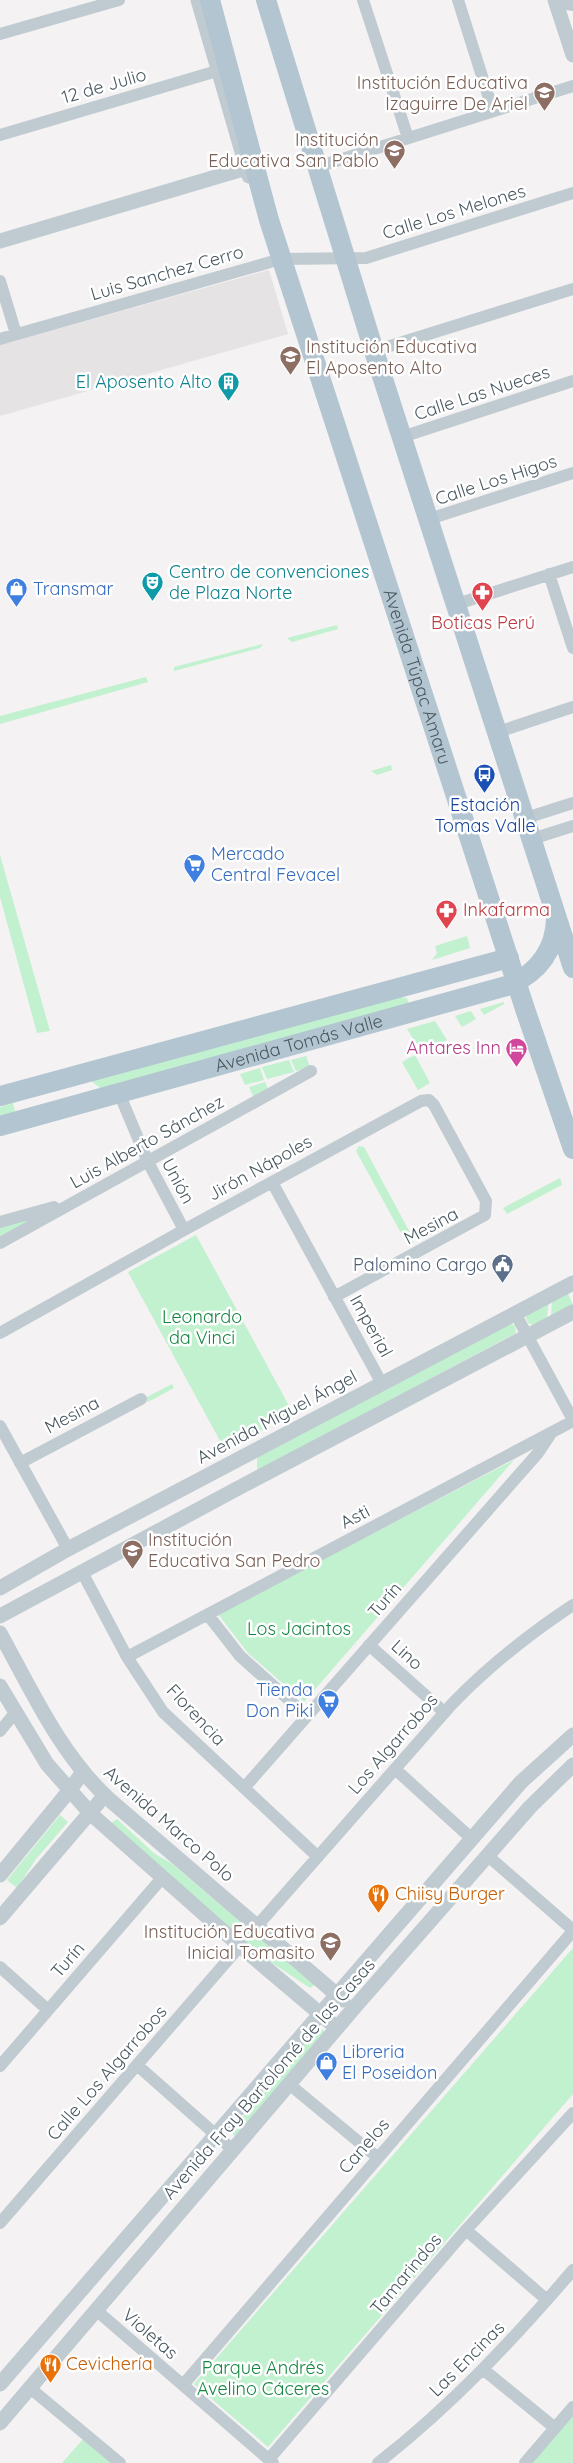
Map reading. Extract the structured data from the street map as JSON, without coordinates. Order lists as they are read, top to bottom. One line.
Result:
{"streets":{"main road":["Avenida Túpac Amaru","Avenida Tomás Valle"],"street":["12 de Julio","Calle Los Melones","Luis Sanchez Cerro","Calle Las Nueces","Calle Los Higos","Luis Alberto Sánchez","Jirón Nápoles","Unión","Mesina","Imperial","Avenida Miguel Ángel","Asti","Turín","Lino","Florencia","Los Algarrobos","Avenida Marco Polo","Calle Los Algarrobos","Avenida Fray Bartolomé de las Casas","Canelos","Tamarindos","Violetas","Las Encinas"]},"crossings":[["Calle Los Melones","Luis Sanchez Cerro"],["Luis Sanchez Cerro","Avenida Túpac Amaru"],["Avenida Túpac Amaru","Avenida Tomás Valle"],["Avenida Tomás Valle","Unión"],["Luis Alberto Sánchez","Unión"],["Jirón Nápoles","Unión"],["Jirón Nápoles","Mesina"],["Jirón Nápoles","Imperial"],["Mesina","Imperial"],["Imperial","Avenida Miguel Ángel"],["Asti","Turín"],["Asti","Florencia"],["Turín","Lino"],["Turín","Florencia"],["Lino","Los Algarrobos"],["Florencia","Los Algarrobos"],["Los Algarrobos","Avenida Marco Polo"],["Avenida Marco Polo","Avenida Fray Bartolomé de las Casas"],["Avenida Fray Bartolomé de las Casas","Violetas"],["Canelos","Violetas"],["Tamarindos","Violetas"]],"parks":["Leonardo da Vinci","Los Jacintos","Parque Andrés Avelino Cáceres"],"places":{"school or university":["Institución Educativa Izaguirre De Ariel","Institución Educativa San Pablo","Institución Educativa El Aposento Alto","Institución Educativa San Pedro","Institución Educativa Inicial Tomasito"],"building":["El Aposento Alto"],"theatre":["Centro de convenciones de Plaza Norte"],"shop":["Transmar","Libreria El Poseidon"],"pharmacy":["Boticas Perú","Inkafarma"],"bus stop":["Estación Tomas Valle"],"supermarket":["Mercado Central Fevacel","Tienda Don Piki"],"hotel":["Antares Inn"],"public building":["Palomino Cargo"],"restaurant":["Chiisy Burger","Cevichería"]}}
